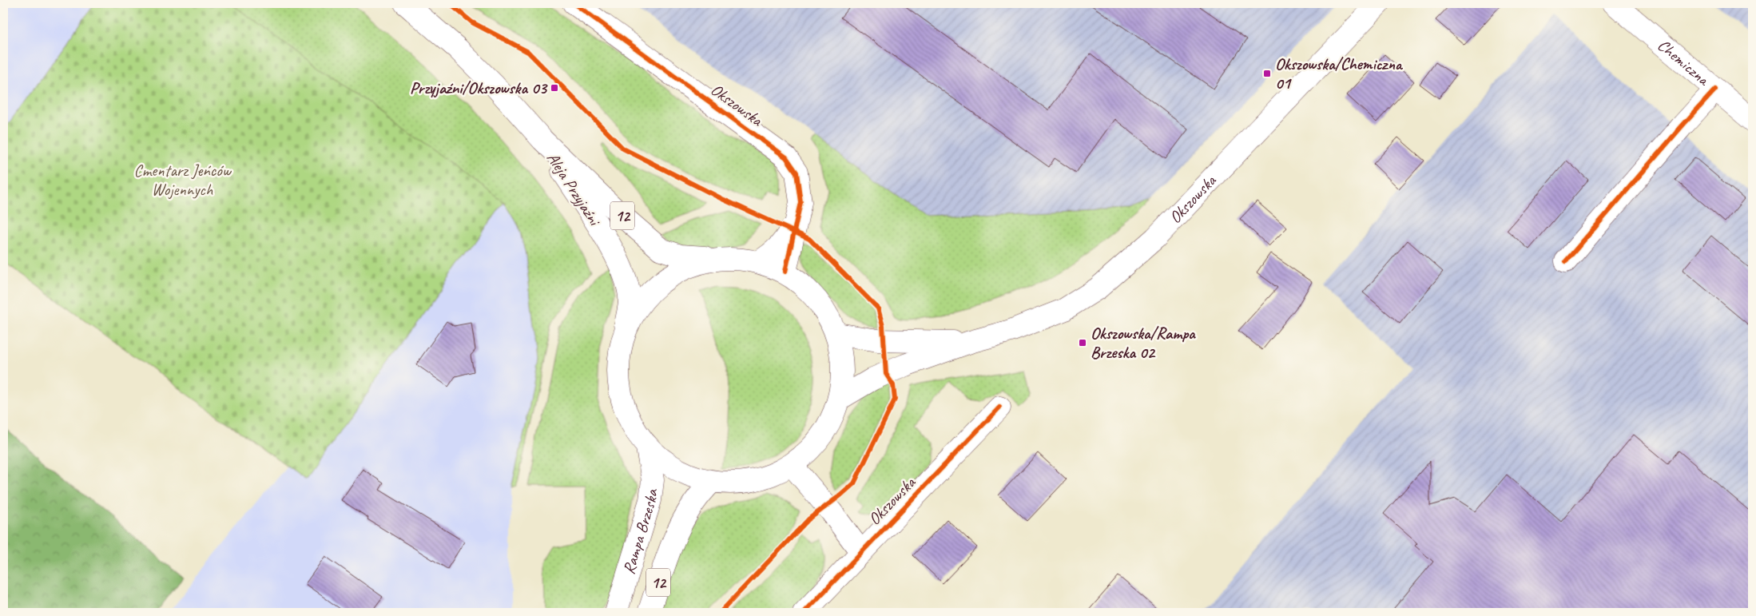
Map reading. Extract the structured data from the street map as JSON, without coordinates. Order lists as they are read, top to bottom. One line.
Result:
{"streets":{"main road":["Chemiczna","Okszowska","Aleja Przyjaźni","12","Rampa Brzeska"]},"crossings":[["Okszowska","12"],["Aleja Przyjaźni","12"],["12","Rampa Brzeska"]],"parks":["Cmentarz Jeńców Wojennych"],"places":{"transit":["Okszowska/Chemiczna 01","Przyjaźni/Okszowska 03","Okszowska/Rampa Brzeska 02"]}}
